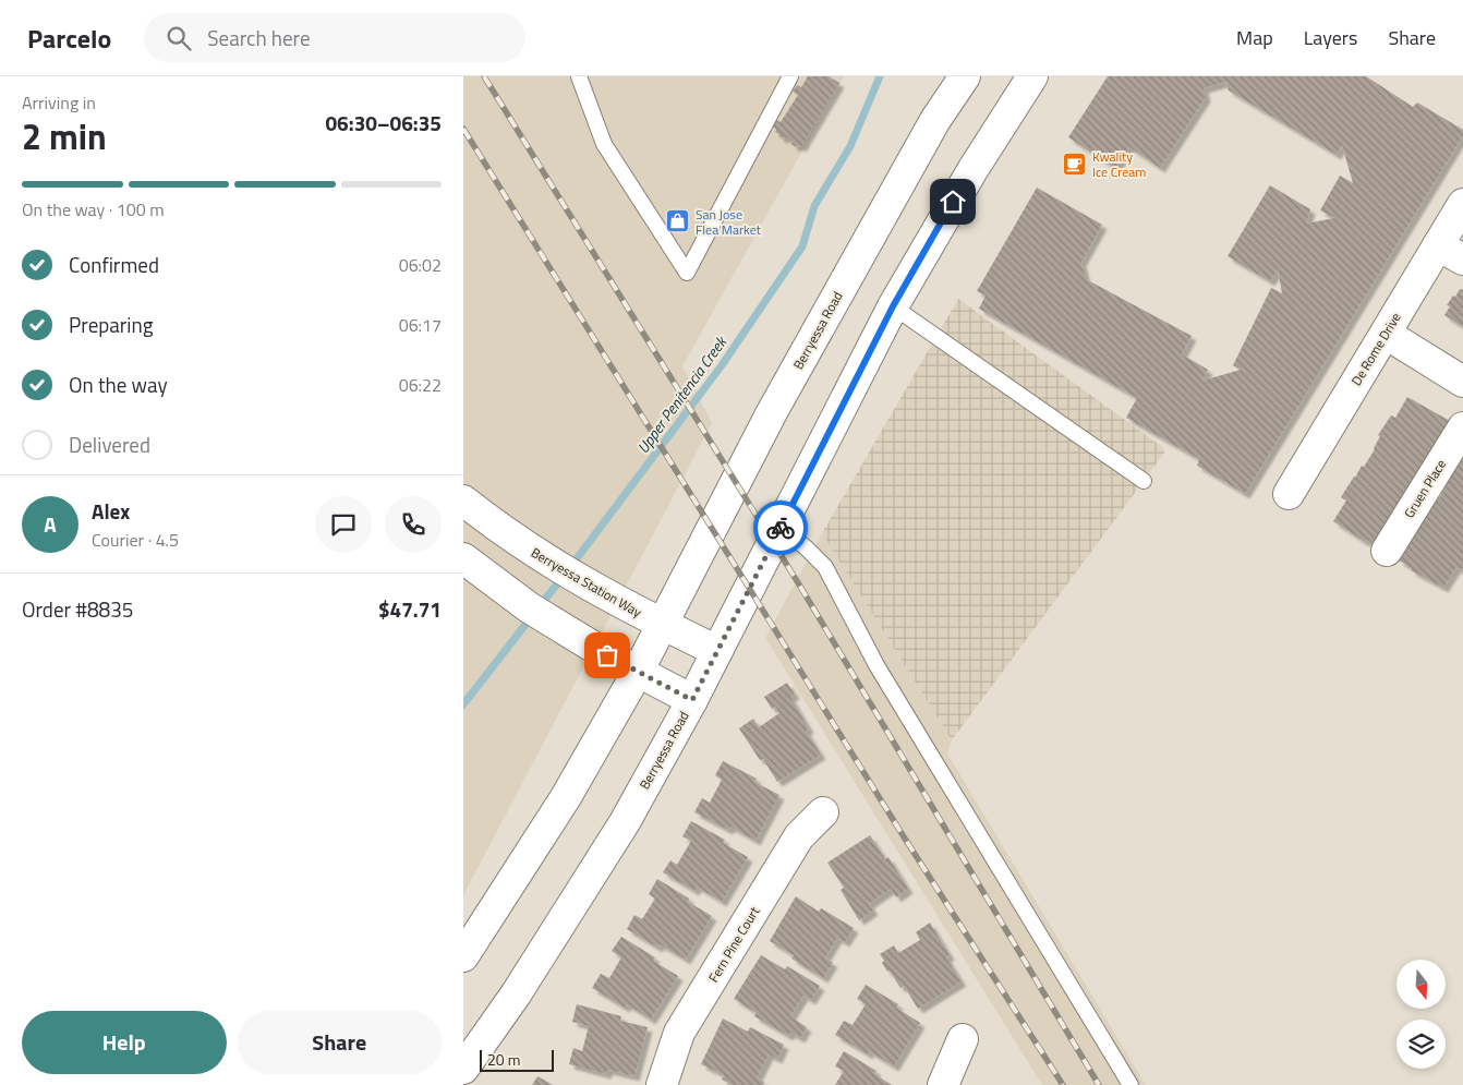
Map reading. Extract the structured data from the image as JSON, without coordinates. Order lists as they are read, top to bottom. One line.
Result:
{"streets":{"main road":["Berryessa Road","De Rome Drive","Gruen Place","Berryessa Station Way","Fern Pine Court"]},"crossings":[["Berryessa Road","Berryessa Station Way"]],"water":["Upper Penitencia Creek"],"places":{"cafe":["Kwality Ice Cream"],"shop":["San Jose Flea Market"]},"scale_bar":"20 m","north":"bottom","page":{"header":"Parcelo","search":"Search here","nav":["Map","Layers","Share"],"heading":["2 min","Arriving in","06:30–06:35"],"panel":["Alex","Courier · 4.5","Order #8835","$47.71"],"bar":"On the way · 100 m","list":[["Confirmed","06:02"],["Preparing","06:17"],["On the way","06:22"],"Delivered"],"round":"A","buttons":["Help","Share"],"scale":"20 m"}}
